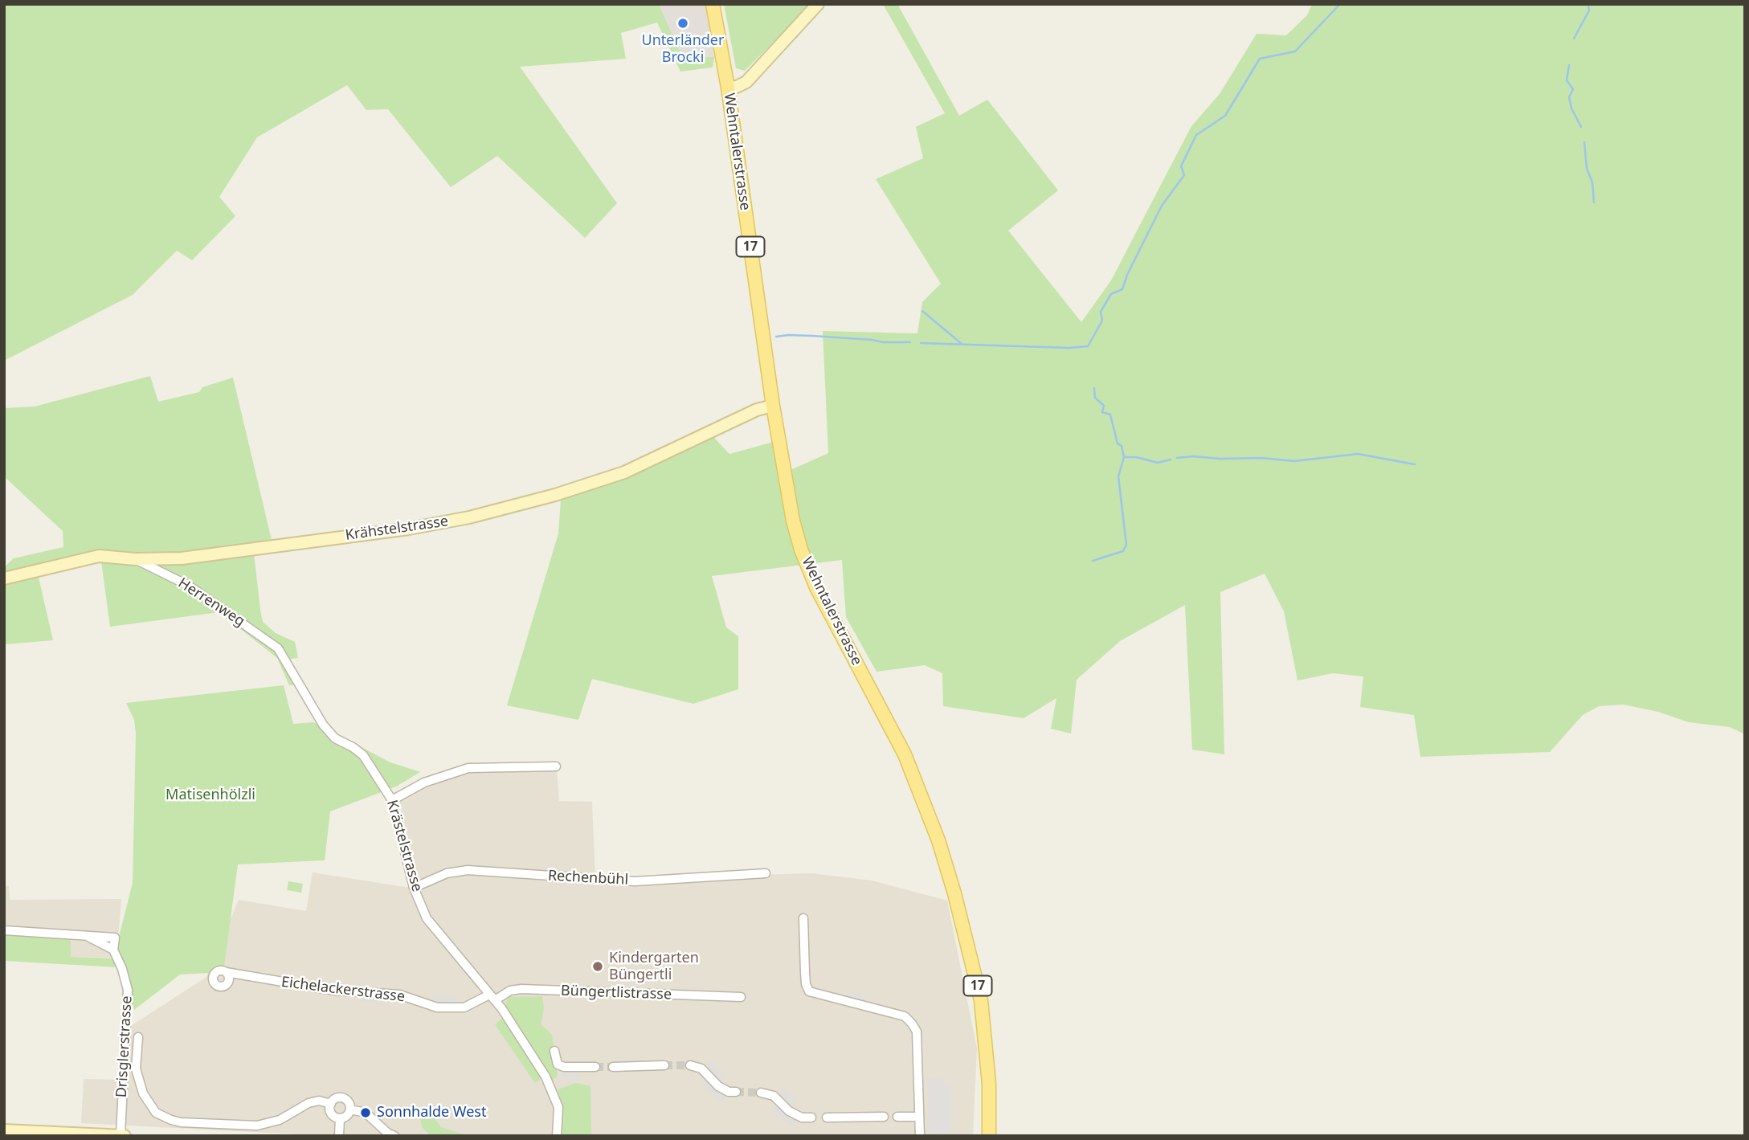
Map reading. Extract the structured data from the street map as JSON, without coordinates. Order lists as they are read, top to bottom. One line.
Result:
{"streets":{"main road":["Wehntalerstrasse","17","Krähstelstrasse"],"street":["Herrenweg","Krästelstrasse","Rechenbühl","Eichelackerstrasse","Büngertlistrasse","Drisglerstrasse"]},"crossings":[["Wehntalerstrasse","Krähstelstrasse"],["Krähstelstrasse","Herrenweg"],["Herrenweg","Krästelstrasse"],["Krästelstrasse","Rechenbühl"],["Krästelstrasse","Eichelackerstrasse"],["Krästelstrasse","Büngertlistrasse"],["Eichelackerstrasse","Büngertlistrasse"]],"parks":["Matisenhölzli"],"places":["Unterländer Brocki","Kindergarten Büngertli","Sonnhalde West"]}
